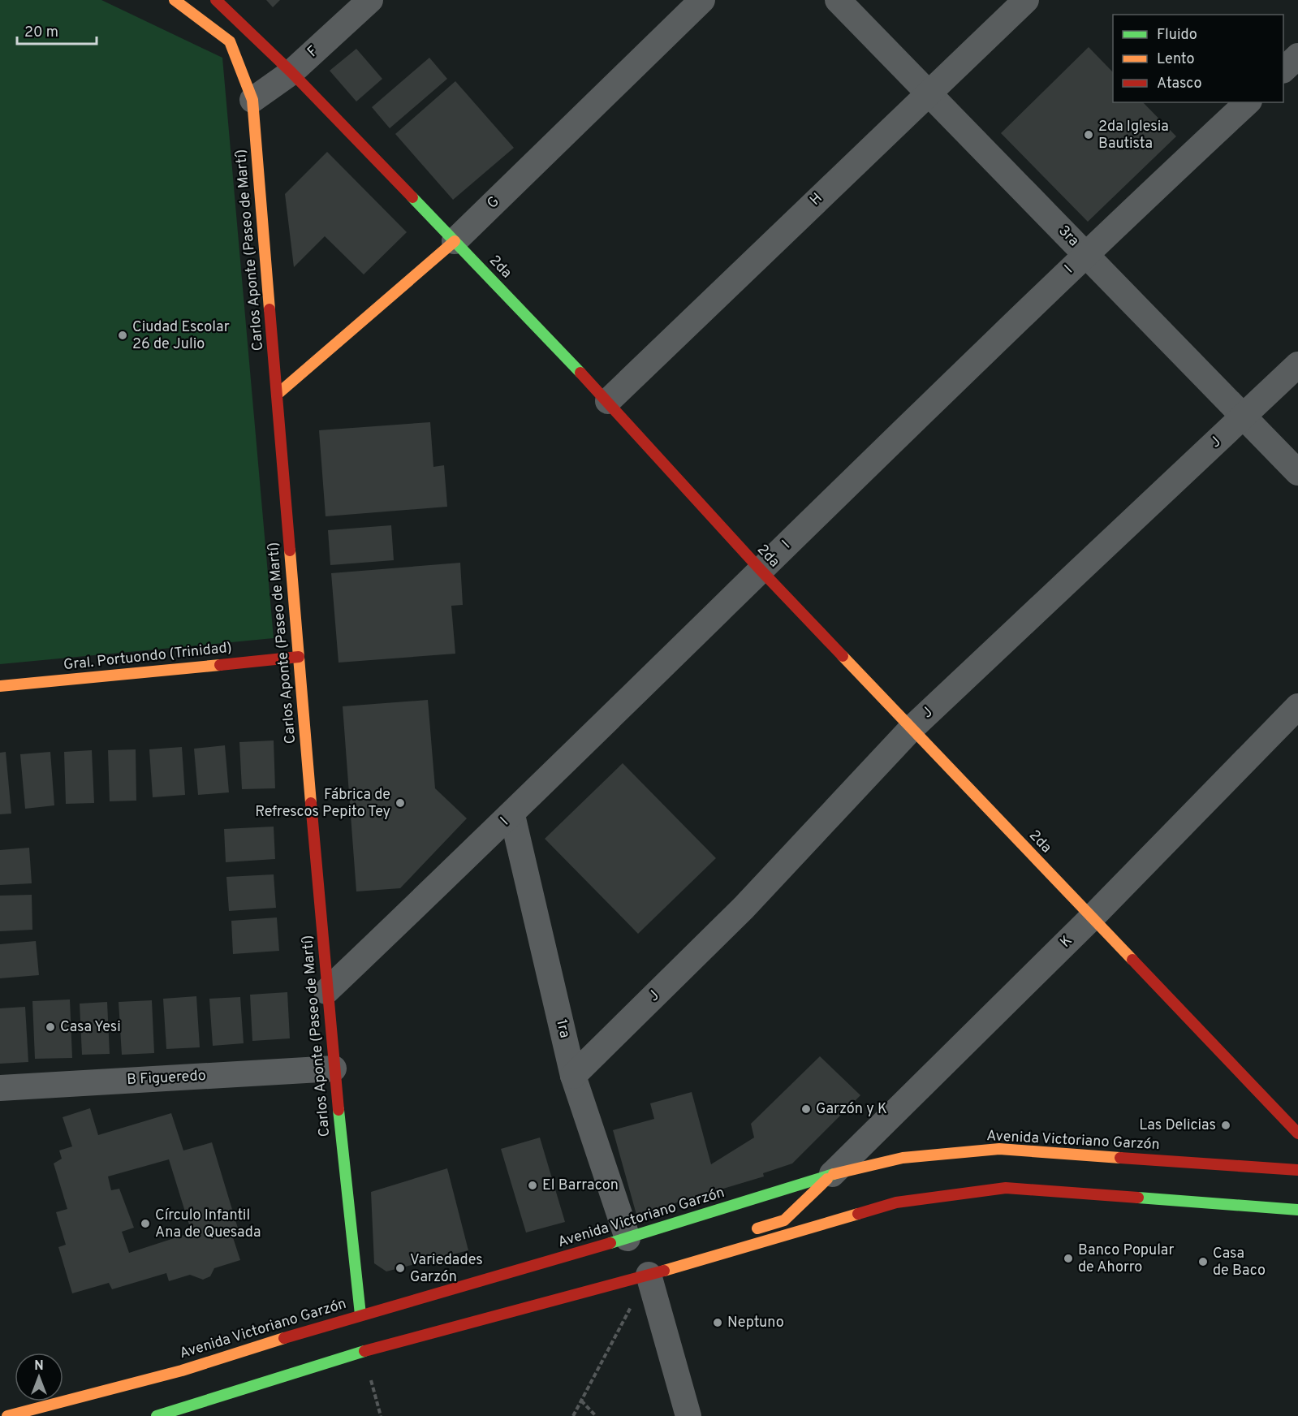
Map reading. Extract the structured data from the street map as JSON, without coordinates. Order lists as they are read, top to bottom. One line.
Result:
{"streets":{"main road":["G","Carlos Aponte (Paseo de Martí)","2da","Gral. Portuondo (Trinidad)","Avenida Victoriano Garzón"],"street":["F","H","3ra","I","J","K","1ra","B Figueredo"]},"crossings":[["F","Carlos Aponte (Paseo de Martí)"],["F","2da"],["H","3ra"],["H","2da"],["G","Carlos Aponte (Paseo de Martí)"],["G","2da"],["3ra","I"],["3ra","J"],["Carlos Aponte (Paseo de Martí)","I"],["Carlos Aponte (Paseo de Martí)","Gral. Portuondo (Trinidad)"],["Carlos Aponte (Paseo de Martí)","B Figueredo"],["Carlos Aponte (Paseo de Martí)","Avenida Victoriano Garzón"],["2da","I"],["2da","J"],["2da","K"],["I","1ra"],["J","1ra"],["K","Avenida Victoriano Garzón"],["1ra","Avenida Victoriano Garzón"]],"places":["2da Iglesia Bautista","Ciudad Escolar 26 de Julio","Fábrica de Refrescos Pepito Tey","Casa Yesi","Garzón y K","Las Delicias","El Barracon","Círculo Infantil Ana de Quesada","Banco Popular de Ahorro","Casa de Baco","Variedades Garzón","Neptuno"],"legend":["Fluido","Lento","Atasco"],"scale_bar":"20 m","north":"top"}
